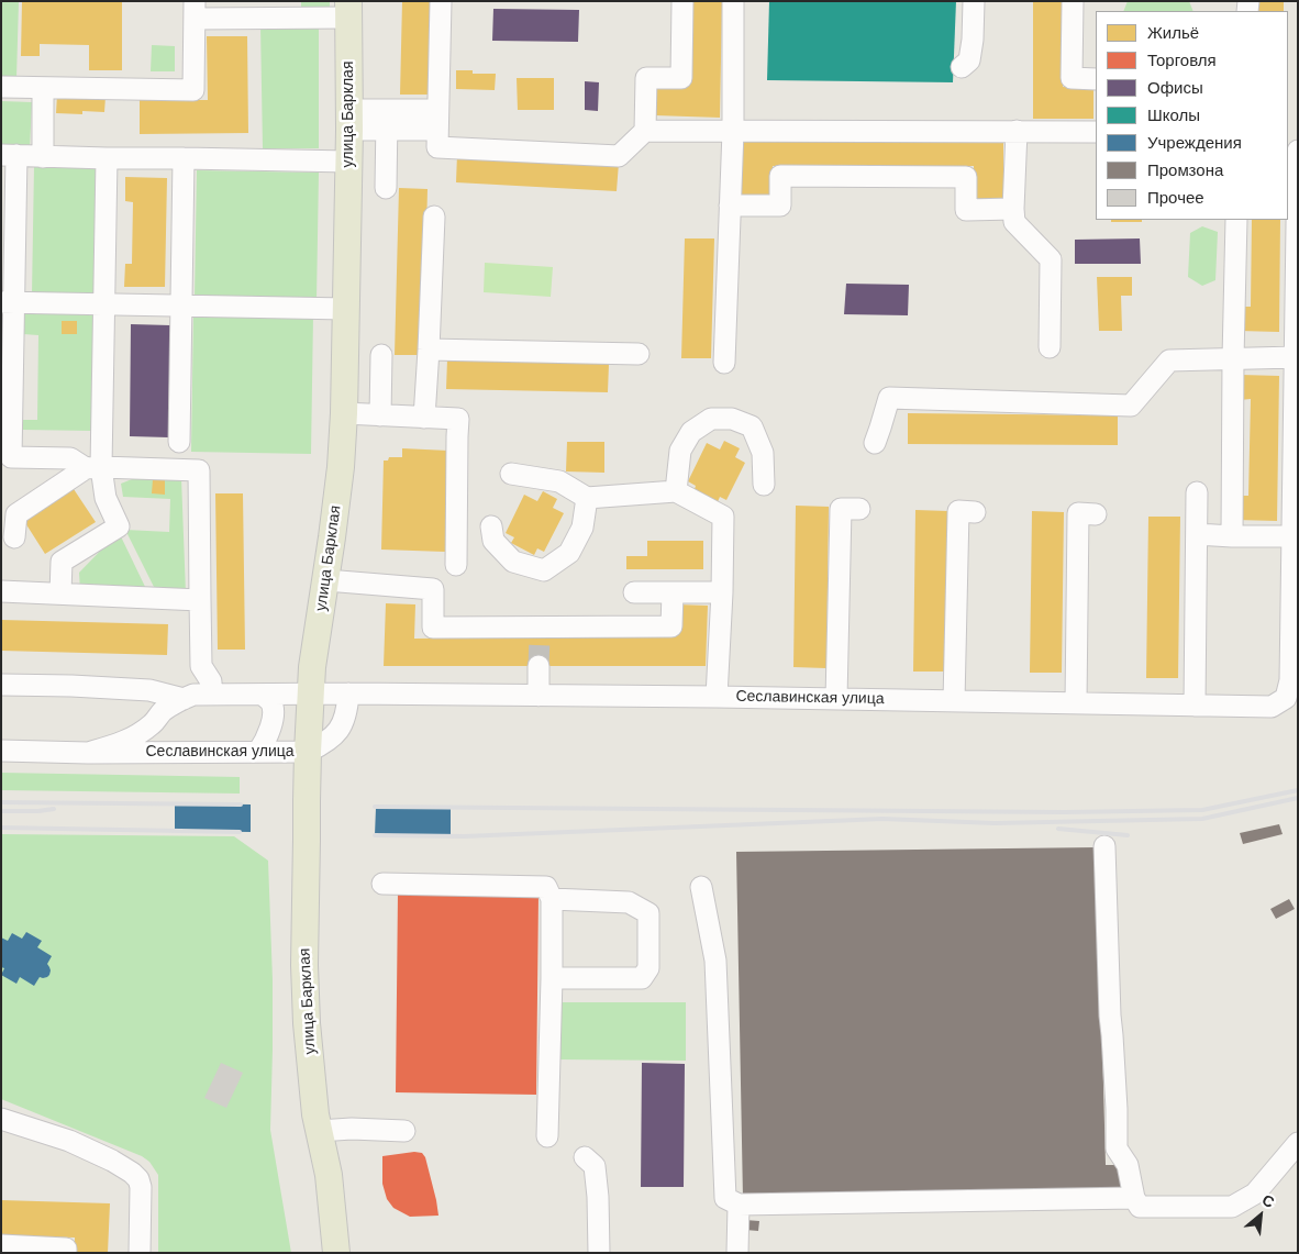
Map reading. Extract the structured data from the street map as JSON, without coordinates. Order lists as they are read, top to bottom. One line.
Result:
{"streets":{"main road":["улица Барклая"],"street":["Сеславинская улица"]},"crossings":[["улица Барклая","Сеславинская улица"]],"legend":["Жильё","Торговля","Офисы","Школы","Учреждения","Промзона","Прочее"],"north":"top right"}
